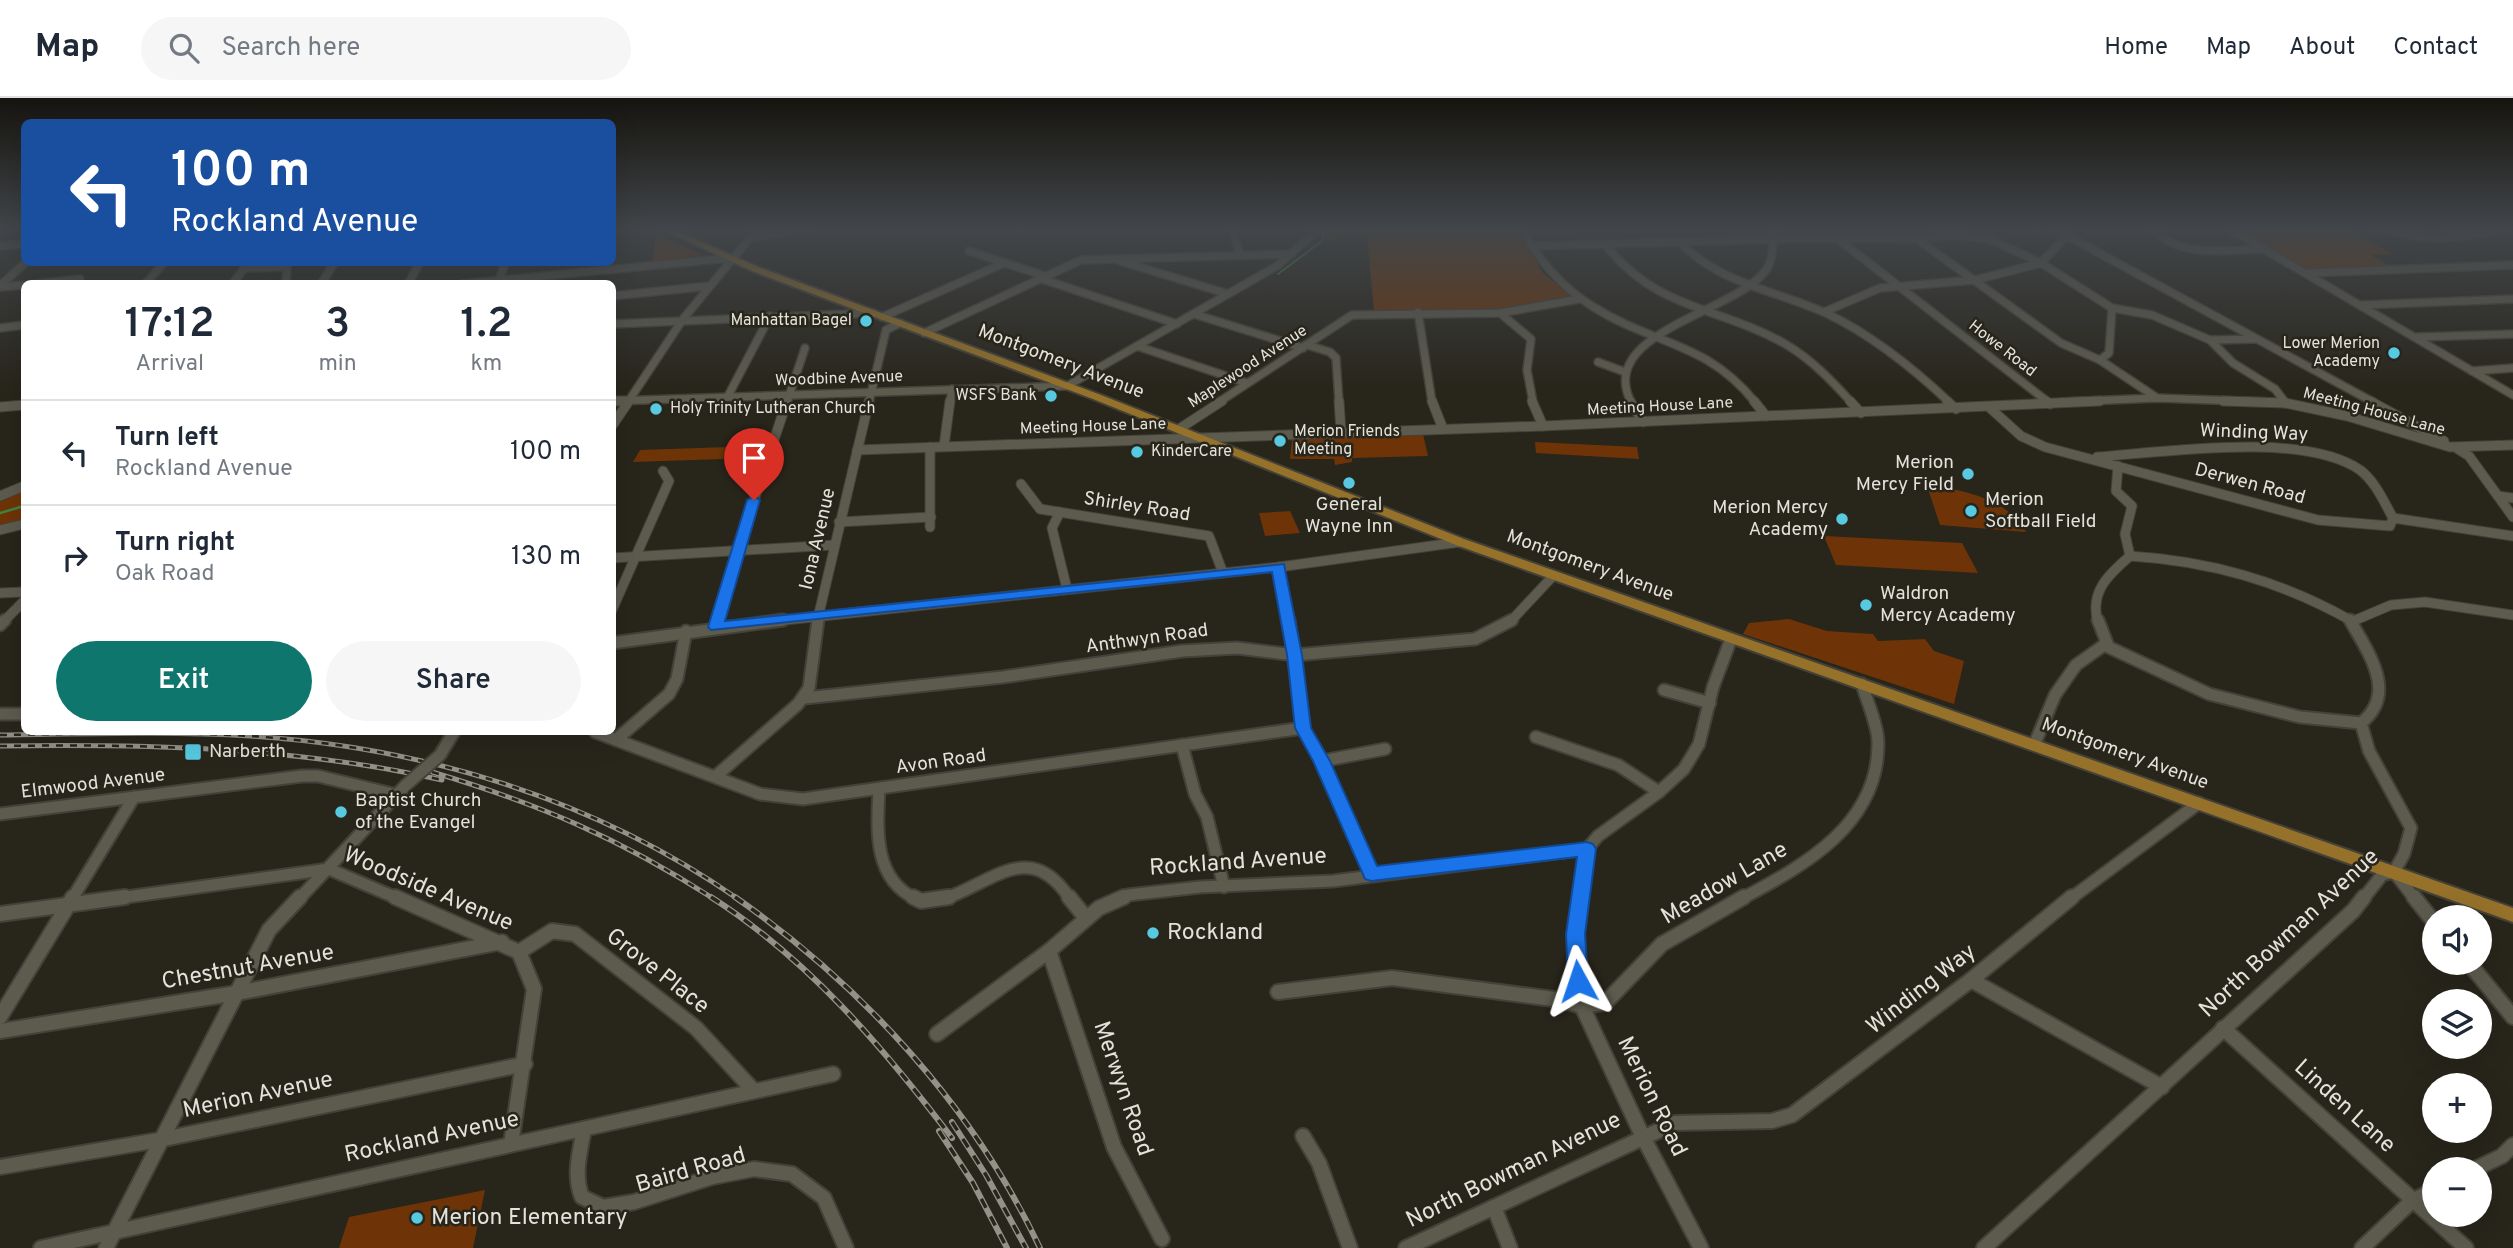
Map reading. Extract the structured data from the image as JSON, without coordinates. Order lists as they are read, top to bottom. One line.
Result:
{"streets":{"main road":["Montgomery Avenue"],"street":["Howe Road","Maplewood Avenue","Woodbine Avenue","Meeting House Lane","Winding Way","Derwen Road","Shirley Road","Iona Avenue","Anthwyn Road","Avon Road","Elmwood Avenue","Rockland Avenue","Meadow Lane","Woodside Avenue","North Bowman Avenue","Chestnut Avenue","Grove Place","Merwyn Road","Merion Avenue","Merion Road","Linden Lane","Baird Road"]},"crossings":[["Howe Road","Meeting House Lane"],["Montgomery Avenue","Maplewood Avenue"],["Montgomery Avenue","Woodbine Avenue"],["Montgomery Avenue","Meeting House Lane"],["Montgomery Avenue","Winding Way"],["Montgomery Avenue","Iona Avenue"],["Montgomery Avenue","Anthwyn Road"],["Montgomery Avenue","Meadow Lane"],["Montgomery Avenue","North Bowman Avenue"],["Woodbine Avenue","Iona Avenue"],["Meeting House Lane","Derwen Road"],["Meeting House Lane","Iona Avenue"],["Winding Way","Derwen Road"],["Winding Way","North Bowman Avenue"],["Winding Way","Merion Road"],["Iona Avenue","Anthwyn Road"],["Rockland Avenue","Woodside Avenue"],["Rockland Avenue","Grove Place"],["Rockland Avenue","Merwyn Road"],["Rockland Avenue","Merion Road"],["Rockland Avenue","Baird Road"],["Meadow Lane","Merion Road"],["Woodside Avenue","Chestnut Avenue"],["Woodside Avenue","Grove Place"],["Woodside Avenue","Merion Avenue"],["North Bowman Avenue","Merion Road"],["North Bowman Avenue","Linden Lane"]],"places":{"other":["Manhattan Bagel","Lower Merion Academy","WSFS Bank","Holy Trinity Lutheran Church","Merion Friends Meeting","KinderCare","Merion Mercy Field","General Wayne Inn","Merion Softball Field","Merion Mercy Academy","Waldron Mercy Academy","Baptist Church of the Evangel","Rockland","Merion Elementary"],"transit":["Narberth"]},"page":{"header":"Map","search":"Search here","nav":["Home","Map","About","Contact"],"turn":["100 m","Rockland Avenue"],"eta":["17:12","Arrival","3","min","1.2","km"],"list":[{"name":"Turn left","note":"Rockland Avenue","value":"100 m"},{"name":"Turn right","note":"Oak Road","value":"130 m"}],"buttons":["Exit","Share"],"map_buttons":["+","−"]}}
